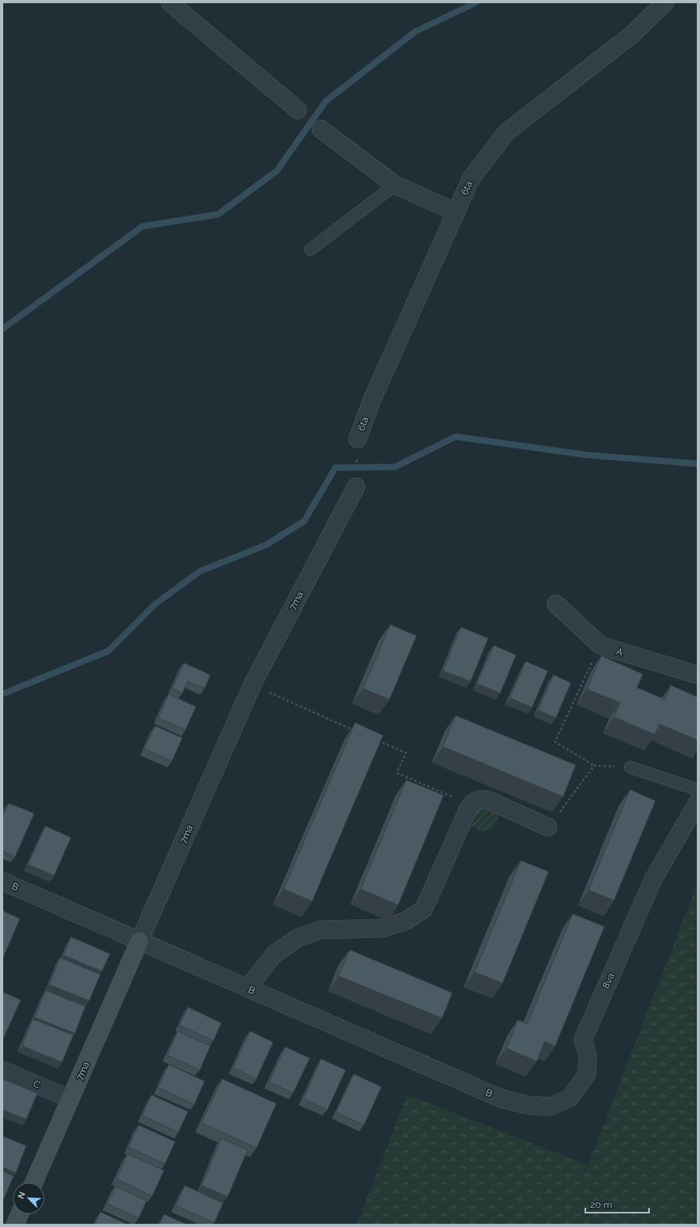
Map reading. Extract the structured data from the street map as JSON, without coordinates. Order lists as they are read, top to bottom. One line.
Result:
{"streets":{"street":["6ta","7ma","A","B","8va","C"]},"crossings":[["7ma","B"],["7ma","C"],["B","8va"]],"scale_bar":"20 m","north":"top left"}
